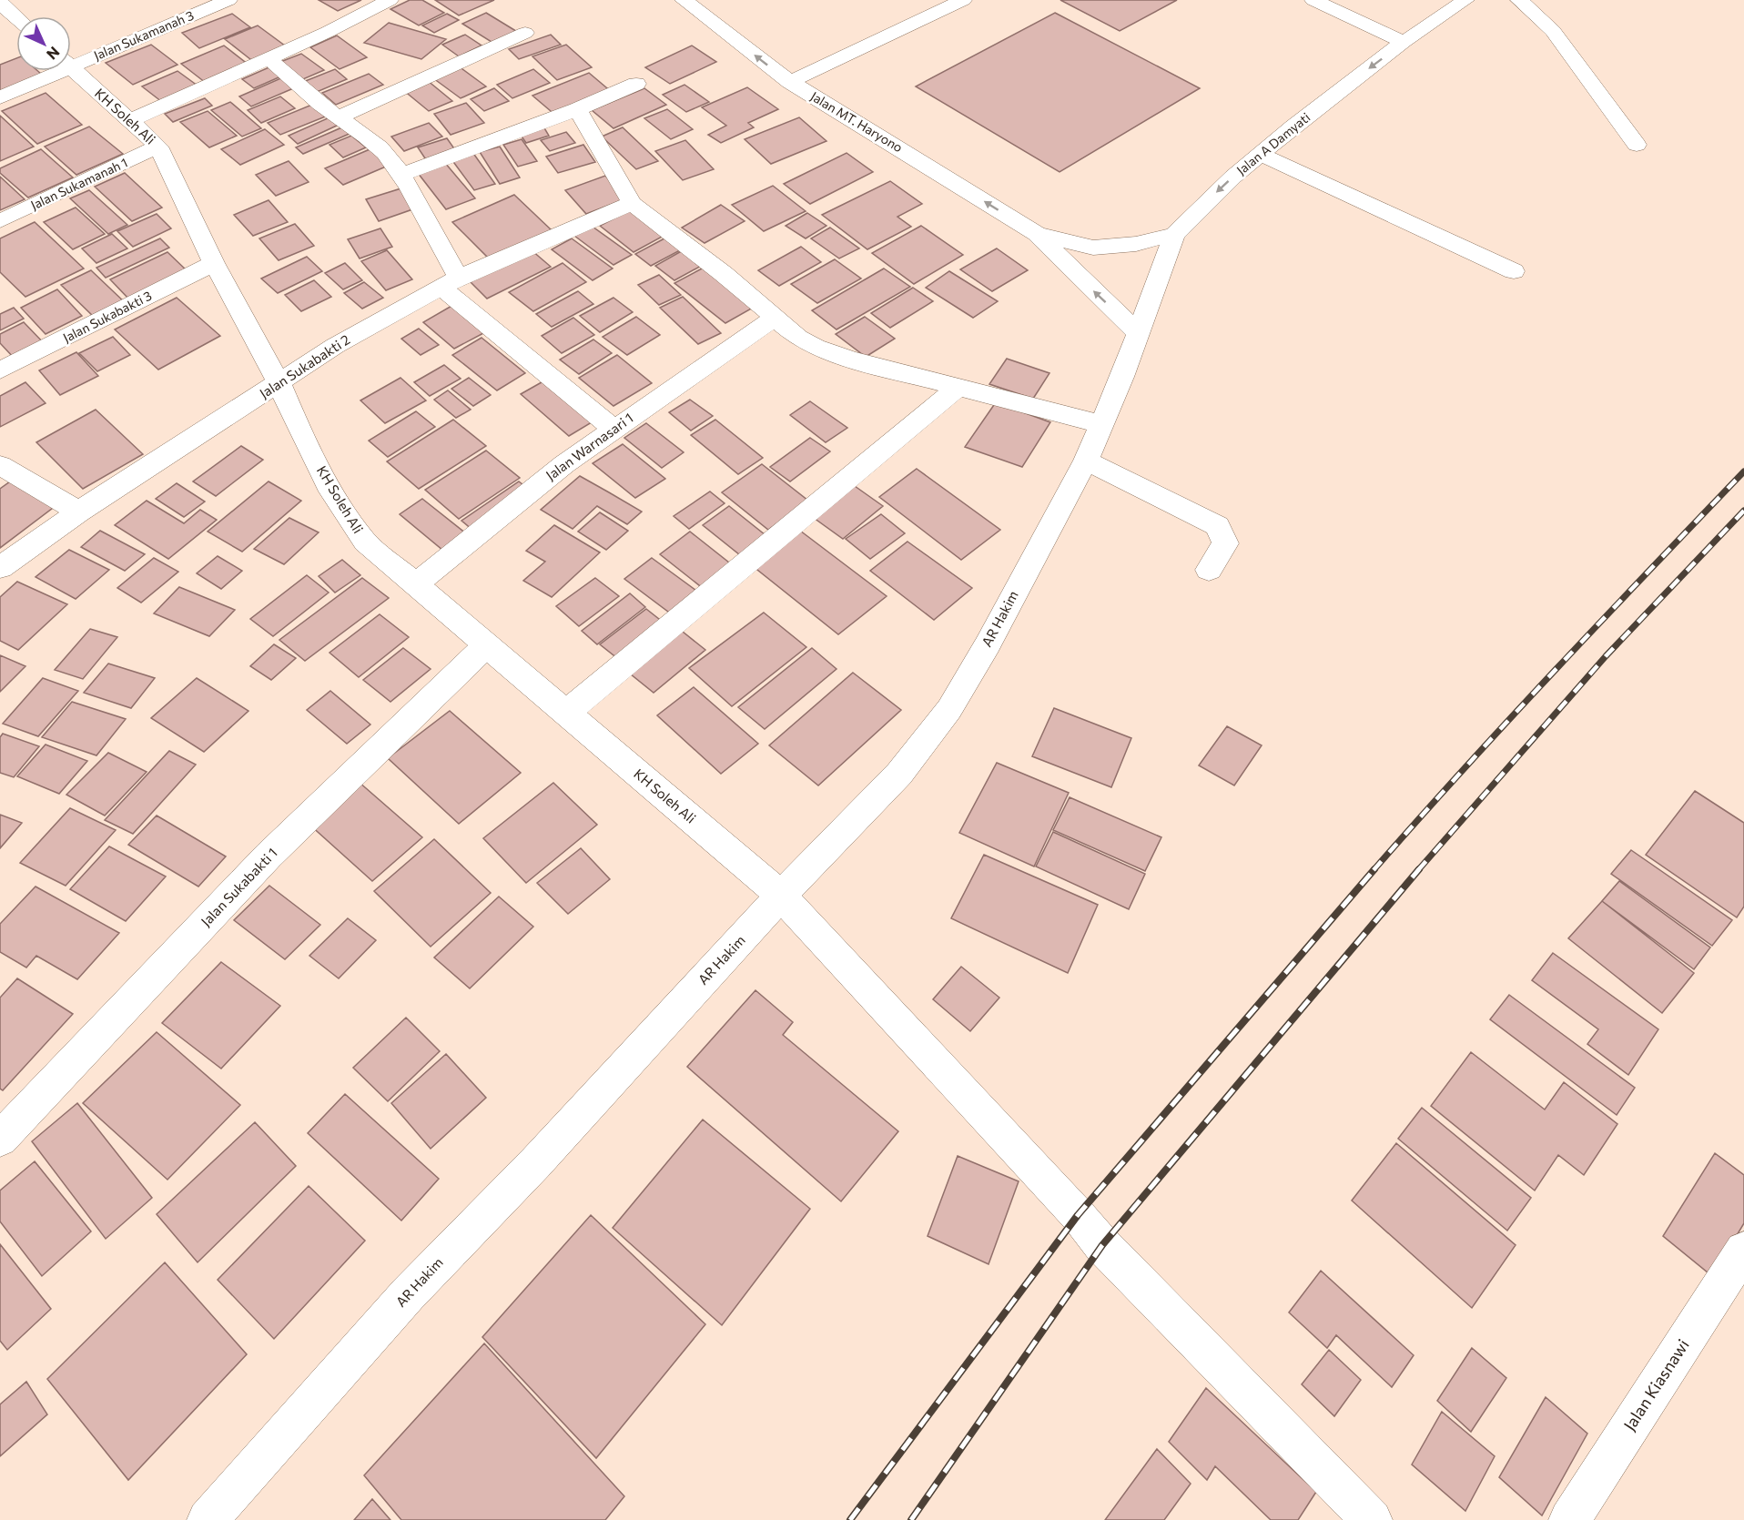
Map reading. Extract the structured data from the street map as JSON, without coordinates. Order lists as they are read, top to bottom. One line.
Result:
{"streets":{"street":["Jalan Sukamanah 3","KH Soleh Ali","Jalan MT. Haryono","Jalan A Damyati","Jalan Sukamanah 1","Jalan Sukabakti 3","Jalan Sukabakti 2","Jalan Warnasari 1","AR Hakim","Jalan Sukabakti 1","Jalan Kiasnawi"]},"crossings":[["KH Soleh Ali","Jalan Sukamanah 1"],["KH Soleh Ali","Jalan Sukabakti 3"],["KH Soleh Ali","Jalan Sukabakti 2"],["KH Soleh Ali","Jalan Warnasari 1"],["KH Soleh Ali","AR Hakim"],["KH Soleh Ali","Jalan Sukabakti 1"],["Jalan MT. Haryono","Jalan A Damyati"],["Jalan MT. Haryono","AR Hakim"],["Jalan A Damyati","AR Hakim"]],"one_way":["Jalan A Damyati"],"north":"bottom right"}
